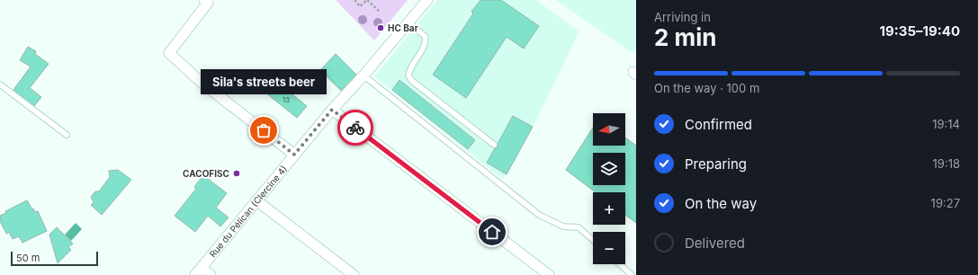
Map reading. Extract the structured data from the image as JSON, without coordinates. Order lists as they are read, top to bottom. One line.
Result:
{"streets":{"street":["Rue du Pélican (Clercine 4)"]},"places":["HC Bar","Sila's streets beer","CACOFISC"],"house_numbers":["13"],"scale_bar":"50 m","north":"left","page":{"heading":["2 min","Arriving in","19:35–19:40"],"bar":"On the way · 100 m","bubble":"Sila's streets beer","list":[["Confirmed","19:14"],["Preparing","19:18"],["On the way","19:27"],"Delivered"],"map_buttons":["+","−"],"scale":"50 m"}}
